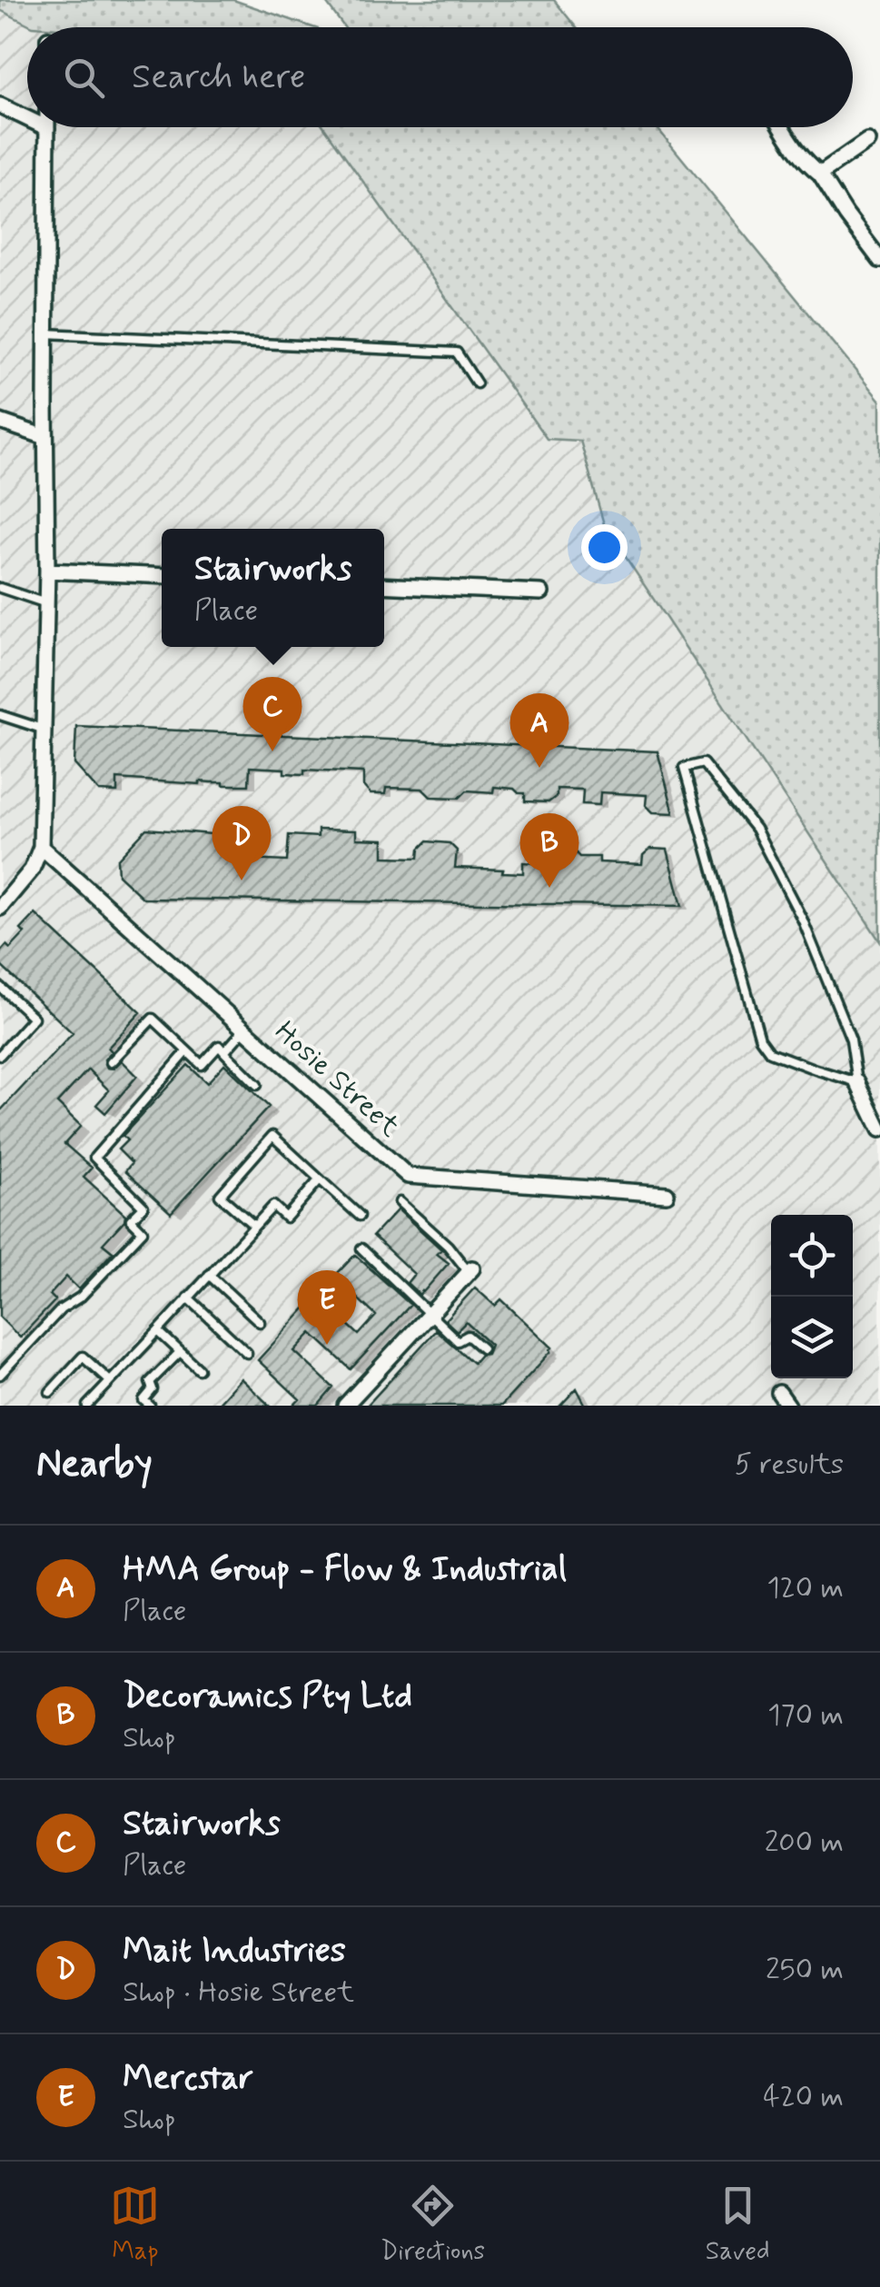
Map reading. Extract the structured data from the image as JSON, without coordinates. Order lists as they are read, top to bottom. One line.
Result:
{"streets":{"street":["Hosie Street"]},"page":{"search":"Search here","popup":["Stairworks","Place"],"pins":["C","A","D","B","E"],"heading":["Nearby","5 results"],"list":[{"mark":"A","name":"HMA Group - Flow & Industrial","note":"Place","value":"120 m"},{"mark":"B","name":"Decoramics Pty Ltd","note":"Shop","value":"170 m"},{"mark":"C","name":"Stairworks","note":"Place","value":"200 m"},{"mark":"D","name":"Mait Industries","note":"Shop · Hosie Street","value":"250 m"},{"mark":"E","name":"Mercstar","note":"Shop","value":"420 m"}],"nav":["Map","Directions","Saved"]}}
